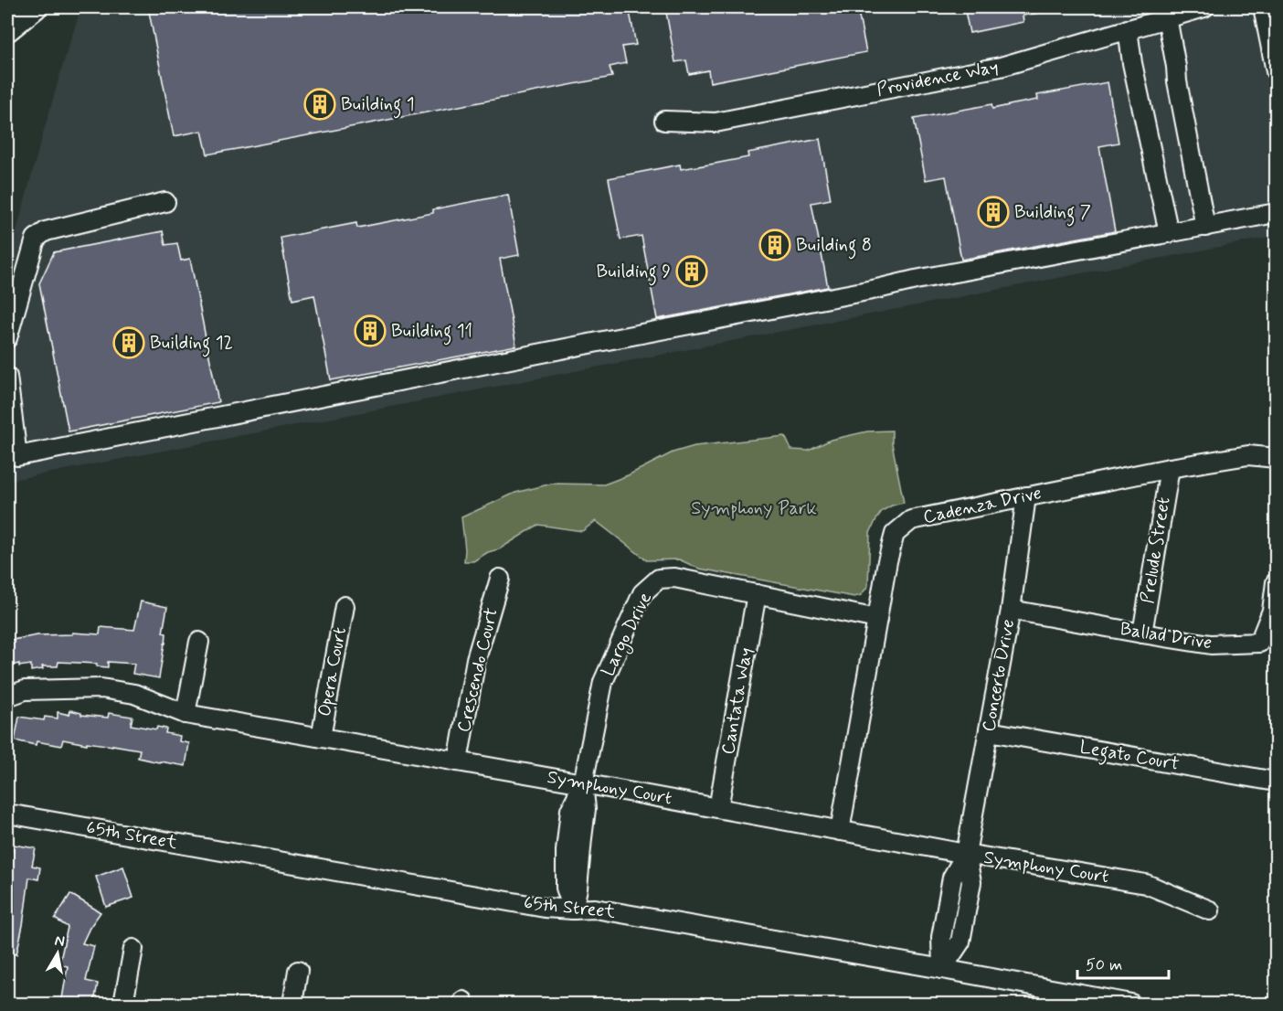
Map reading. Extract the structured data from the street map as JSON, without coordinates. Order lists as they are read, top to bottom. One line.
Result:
{"streets":{"street":["Providence Way","Cadenza Drive","Prelude Street","Largo Drive","Ballad Drive","Crescendo Court","Opera Court","Concerto Drive","Cantata Way","Legato Court","Symphony Court","65th Street"]},"crossings":[["Cadenza Drive","Prelude Street"],["Cadenza Drive","Largo Drive"],["Cadenza Drive","Concerto Drive"],["Cadenza Drive","Symphony Court"],["Prelude Street","Ballad Drive"],["Largo Drive","Cantata Way"],["Largo Drive","Symphony Court"],["Largo Drive","65th Street"],["Ballad Drive","Concerto Drive"],["Crescendo Court","Symphony Court"],["Opera Court","Symphony Court"],["Concerto Drive","Legato Court"],["Concerto Drive","Symphony Court"],["Concerto Drive","65th Street"],["Cantata Way","Symphony Court"]],"parks":["Symphony Park"],"places":{"building":["Building 1","Building 7","Building 8","Building 9","Building 11","Building 12"]},"scale_bar":"50 m","north":"top"}
